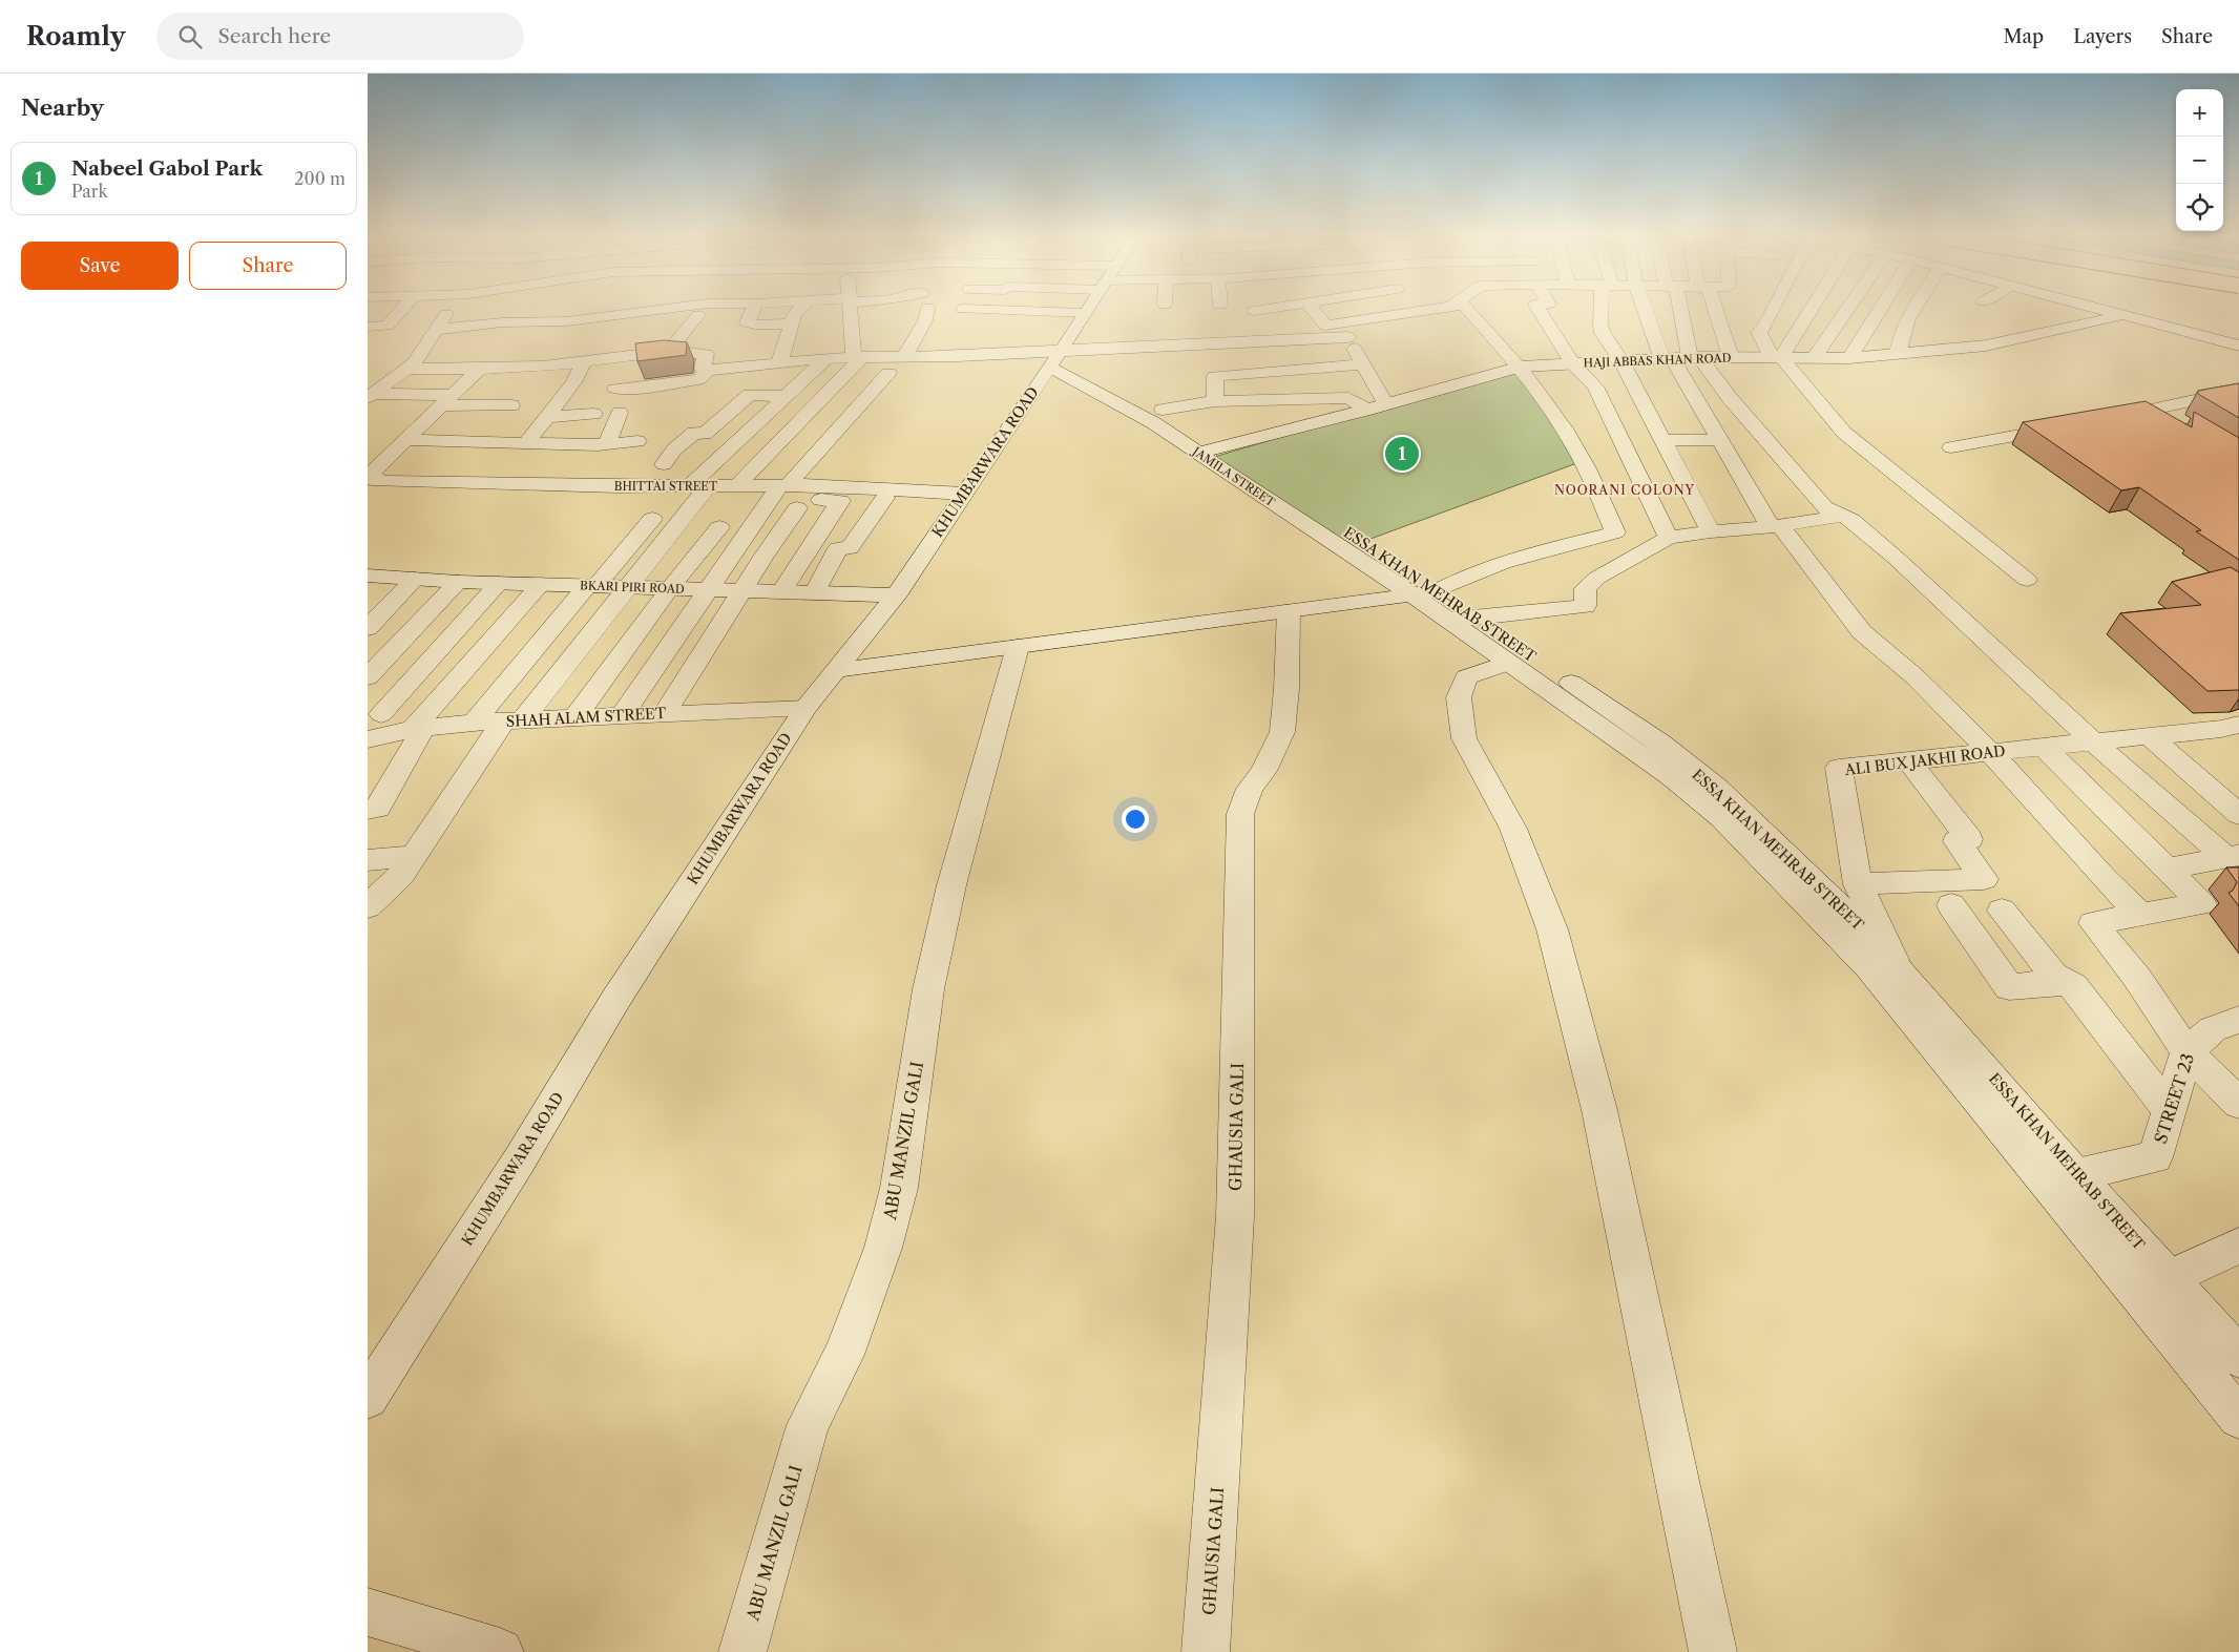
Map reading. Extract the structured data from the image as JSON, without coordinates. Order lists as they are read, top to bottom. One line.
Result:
{"streets":{"street":["HAJI ABBAS KHAN ROAD","KHUMBARWARA ROAD","JAMILA STREET","BHITTAI STREET","BKARI PIRI ROAD","ESSA KHAN MEHRAB STREET","SHAH ALAM STREET","ALI BUX JAKHI ROAD","STREET 23","GHAUSIA GALI","ABU MANZIL GALI"]},"crossings":[["HAJI ABBAS KHAN ROAD","JAMILA STREET"],["HAJI ABBAS KHAN ROAD","ESSA KHAN MEHRAB STREET"],["KHUMBARWARA ROAD","JAMILA STREET"],["KHUMBARWARA ROAD","BHITTAI STREET"],["KHUMBARWARA ROAD","BKARI PIRI ROAD"],["KHUMBARWARA ROAD","ESSA KHAN MEHRAB STREET"],["KHUMBARWARA ROAD","SHAH ALAM STREET"],["JAMILA STREET","ESSA KHAN MEHRAB STREET"],["ESSA KHAN MEHRAB STREET","ALI BUX JAKHI ROAD"],["ESSA KHAN MEHRAB STREET","STREET 23"]],"districts":["NOORANI COLONY"],"page":{"header":"Roamly","search":"Search here","nav":["Map","Layers","Share"],"heading":"Nearby","map_buttons":["+","−"],"list":[{"mark":"1","name":"Nabeel Gabol Park","note":"Park","value":"200 m"}],"buttons":["Save","Share"],"pins":"1"}}
